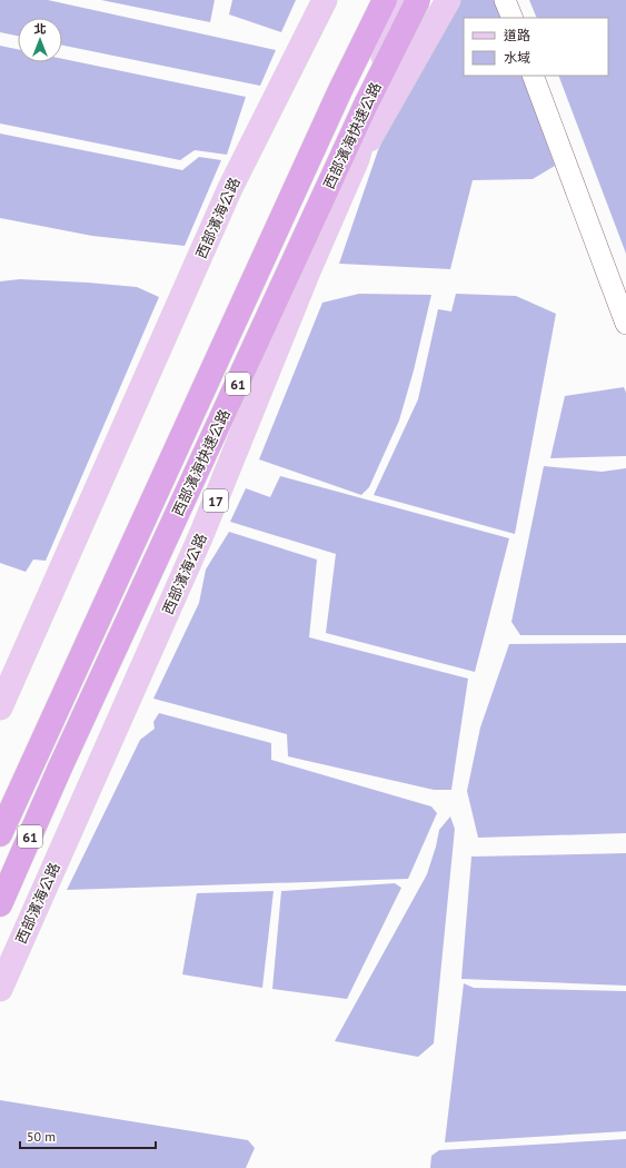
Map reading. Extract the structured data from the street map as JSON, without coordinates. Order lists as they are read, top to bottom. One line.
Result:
{"streets":{"highway":["西部濱海快速公路","61"],"main road":["西部濱海公路","17"]},"legend":["道路","水域"],"scale_bar":"50 m","north":"top"}
